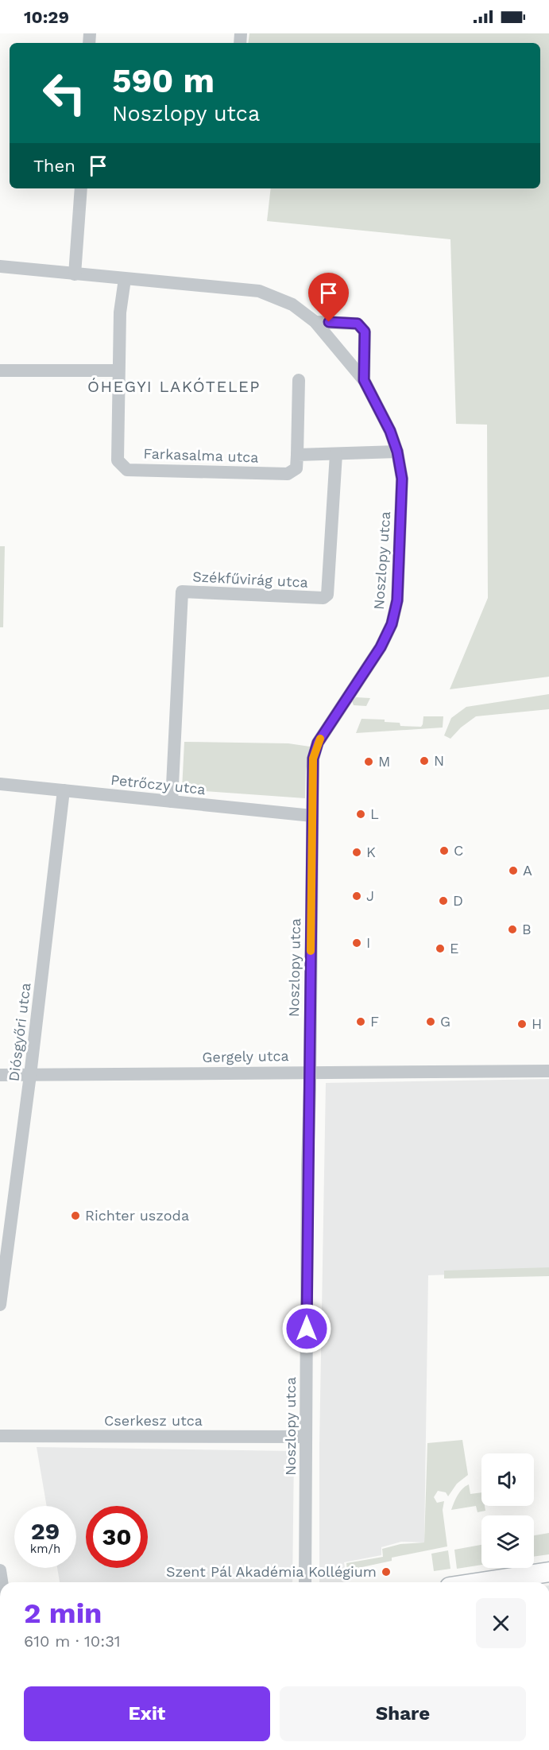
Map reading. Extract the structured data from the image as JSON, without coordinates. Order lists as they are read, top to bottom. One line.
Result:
{"streets":{"street":["Farkasalma utca","Noszlopy utca","Székfűvirág utca","Petrőczy utca","Diósgyőri utca","Gergely utca","Cserkesz utca"]},"crossings":[["Farkasalma utca","Noszlopy utca"],["Noszlopy utca","Petrőczy utca"],["Noszlopy utca","Gergely utca"],["Noszlopy utca","Cserkesz utca"],["Székfűvirág utca","Petrőczy utca"],["Petrőczy utca","Diósgyőri utca"],["Diósgyőri utca","Gergely utca"]],"districts":["ÓHEGYI LAKÓTELEP"],"places":["N","M","L","C","K","A","J","D","B","I","E","F","G","H","Richter uszoda","Szent Pál Akadémia Kollégium"],"page":{"status":"10:29","turn":["590 m","Noszlopy utca"],"then":"Then","speed":"29 km/h","limit":"30","heading":["2 min","610 m · 10:31"],"buttons":["Exit","Share"]}}
